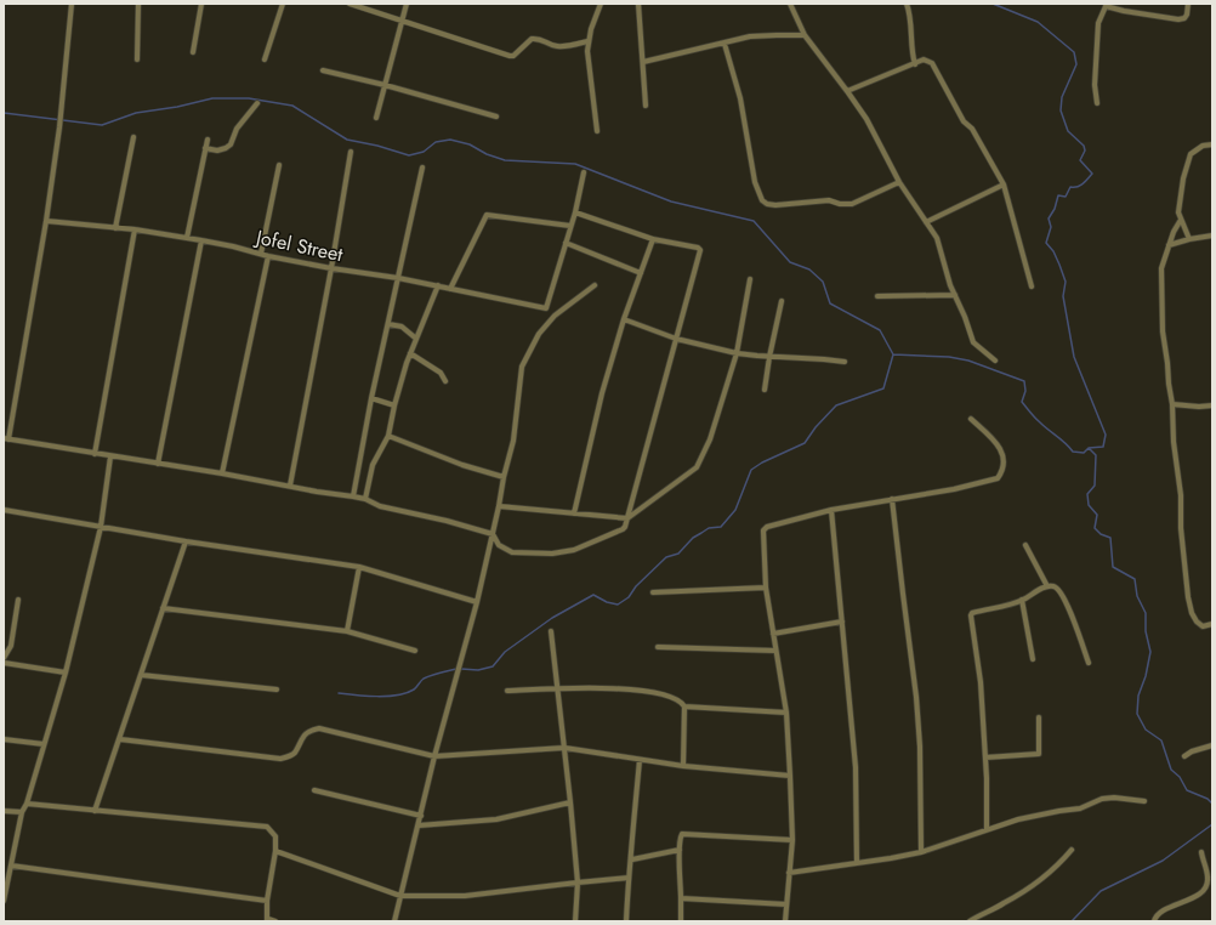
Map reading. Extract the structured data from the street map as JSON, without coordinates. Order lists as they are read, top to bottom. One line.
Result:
{"streets":{"street":["Jofel Street"]}}
